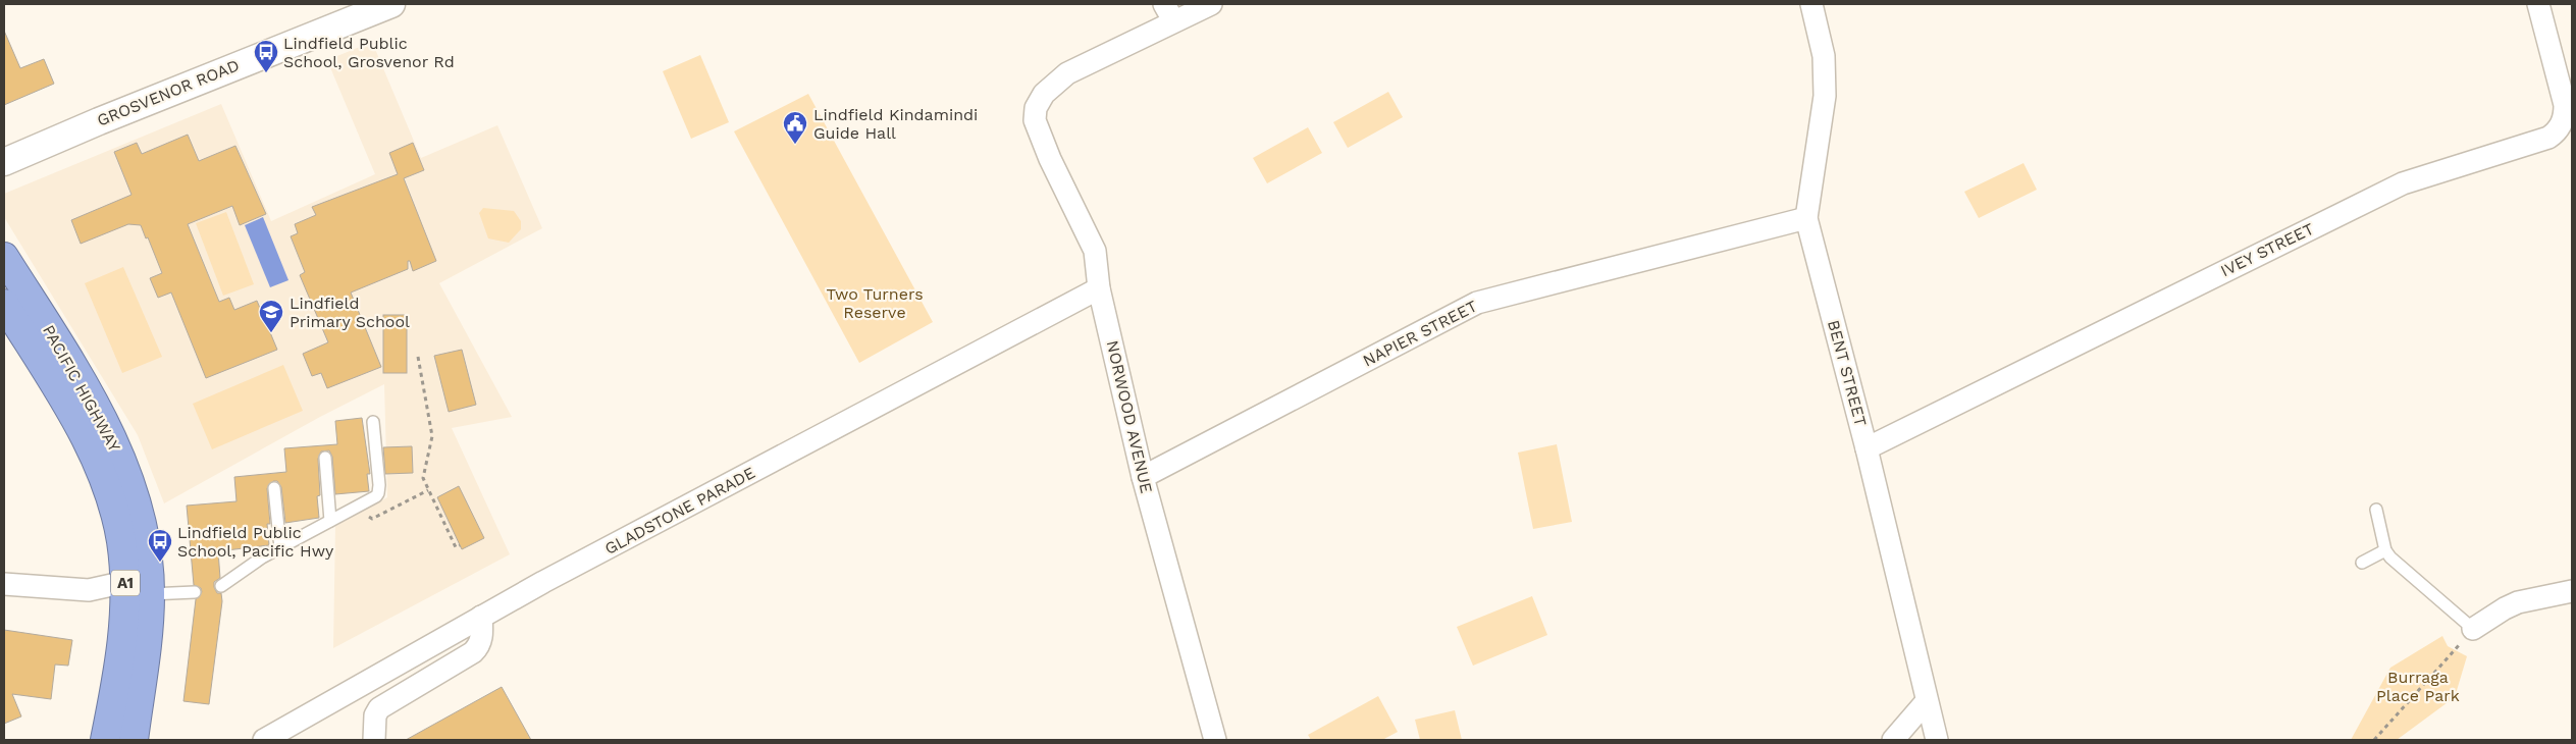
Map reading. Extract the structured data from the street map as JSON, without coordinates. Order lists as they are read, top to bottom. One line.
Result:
{"streets":{"highway":["PACIFIC HIGHWAY","A1"],"street":["GROSVENOR ROAD","IVEY STREET","NAPIER STREET","BENT STREET","NORWOOD AVENUE","GLADSTONE PARADE"]},"crossings":[["IVEY STREET","BENT STREET"],["NAPIER STREET","BENT STREET"],["NAPIER STREET","NORWOOD AVENUE"],["NORWOOD AVENUE","GLADSTONE PARADE"]],"parks":["Two Turners Reserve","Burraga Place Park"],"places":{"bus stop":["Lindfield Public School, Grosvenor Rd","Lindfield Public School, Pacific Hwy"],"public building":["Lindfield Kindamindi Guide Hall"],"school or university":["Lindfield Primary School"]}}
